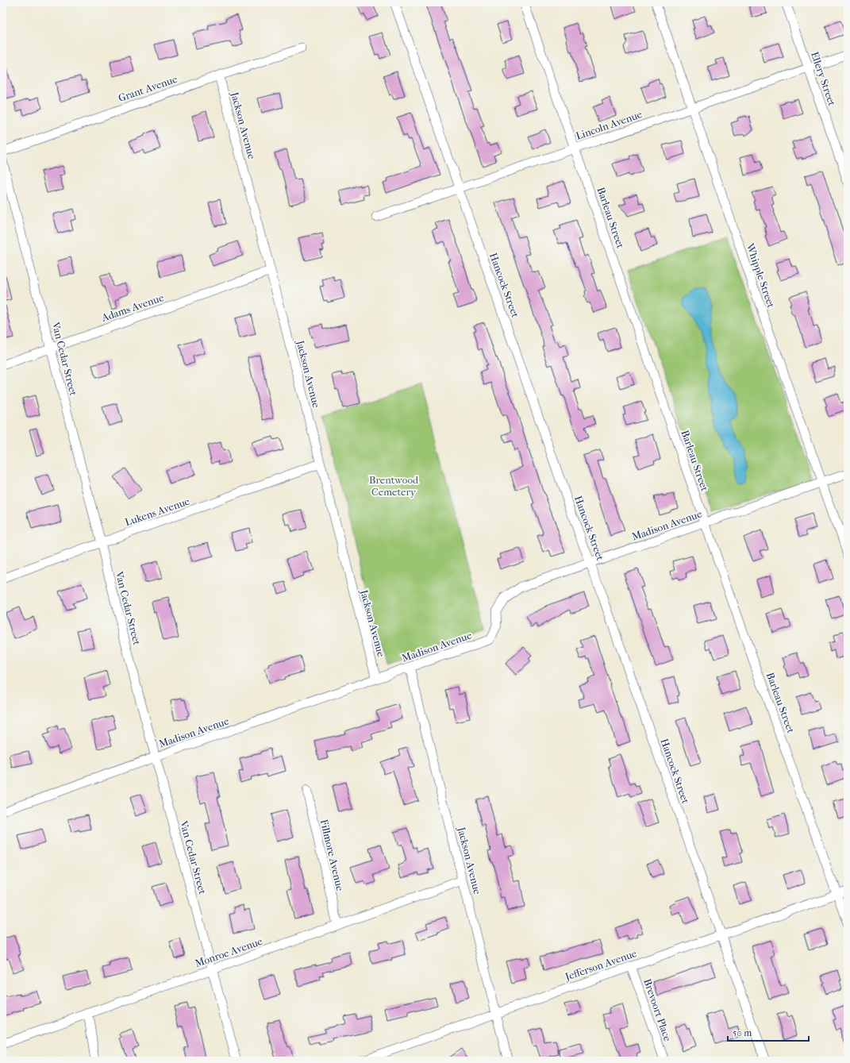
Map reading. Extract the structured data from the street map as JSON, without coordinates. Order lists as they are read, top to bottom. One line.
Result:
{"streets":{"street":["Ellery Street","Grant Avenue","Lincoln Avenue","Jackson Avenue","Barleau Street","Whipple Street","Hancock Street","Adams Avenue","Van Cedar Street","Lukens Avenue","Madison Avenue","Fillmore Avenue","Monroe Avenue","Jefferson Avenue","Brevoort Place"]},"crossings":[["Ellery Street","Lincoln Avenue"],["Grant Avenue","Jackson Avenue"],["Lincoln Avenue","Barleau Street"],["Lincoln Avenue","Whipple Street"],["Lincoln Avenue","Hancock Street"],["Jackson Avenue","Adams Avenue"],["Jackson Avenue","Lukens Avenue"],["Jackson Avenue","Madison Avenue"],["Jackson Avenue","Monroe Avenue"],["Jackson Avenue","Jefferson Avenue"],["Barleau Street","Madison Avenue"],["Barleau Street","Jefferson Avenue"],["Whipple Street","Madison Avenue"],["Hancock Street","Madison Avenue"],["Hancock Street","Jefferson Avenue"],["Adams Avenue","Van Cedar Street"],["Van Cedar Street","Lukens Avenue"],["Van Cedar Street","Madison Avenue"],["Van Cedar Street","Monroe Avenue"],["Fillmore Avenue","Monroe Avenue"],["Jefferson Avenue","Brevoort Place"]],"parks":["Brentwood Cemetery"],"scale_bar":"50 m"}
